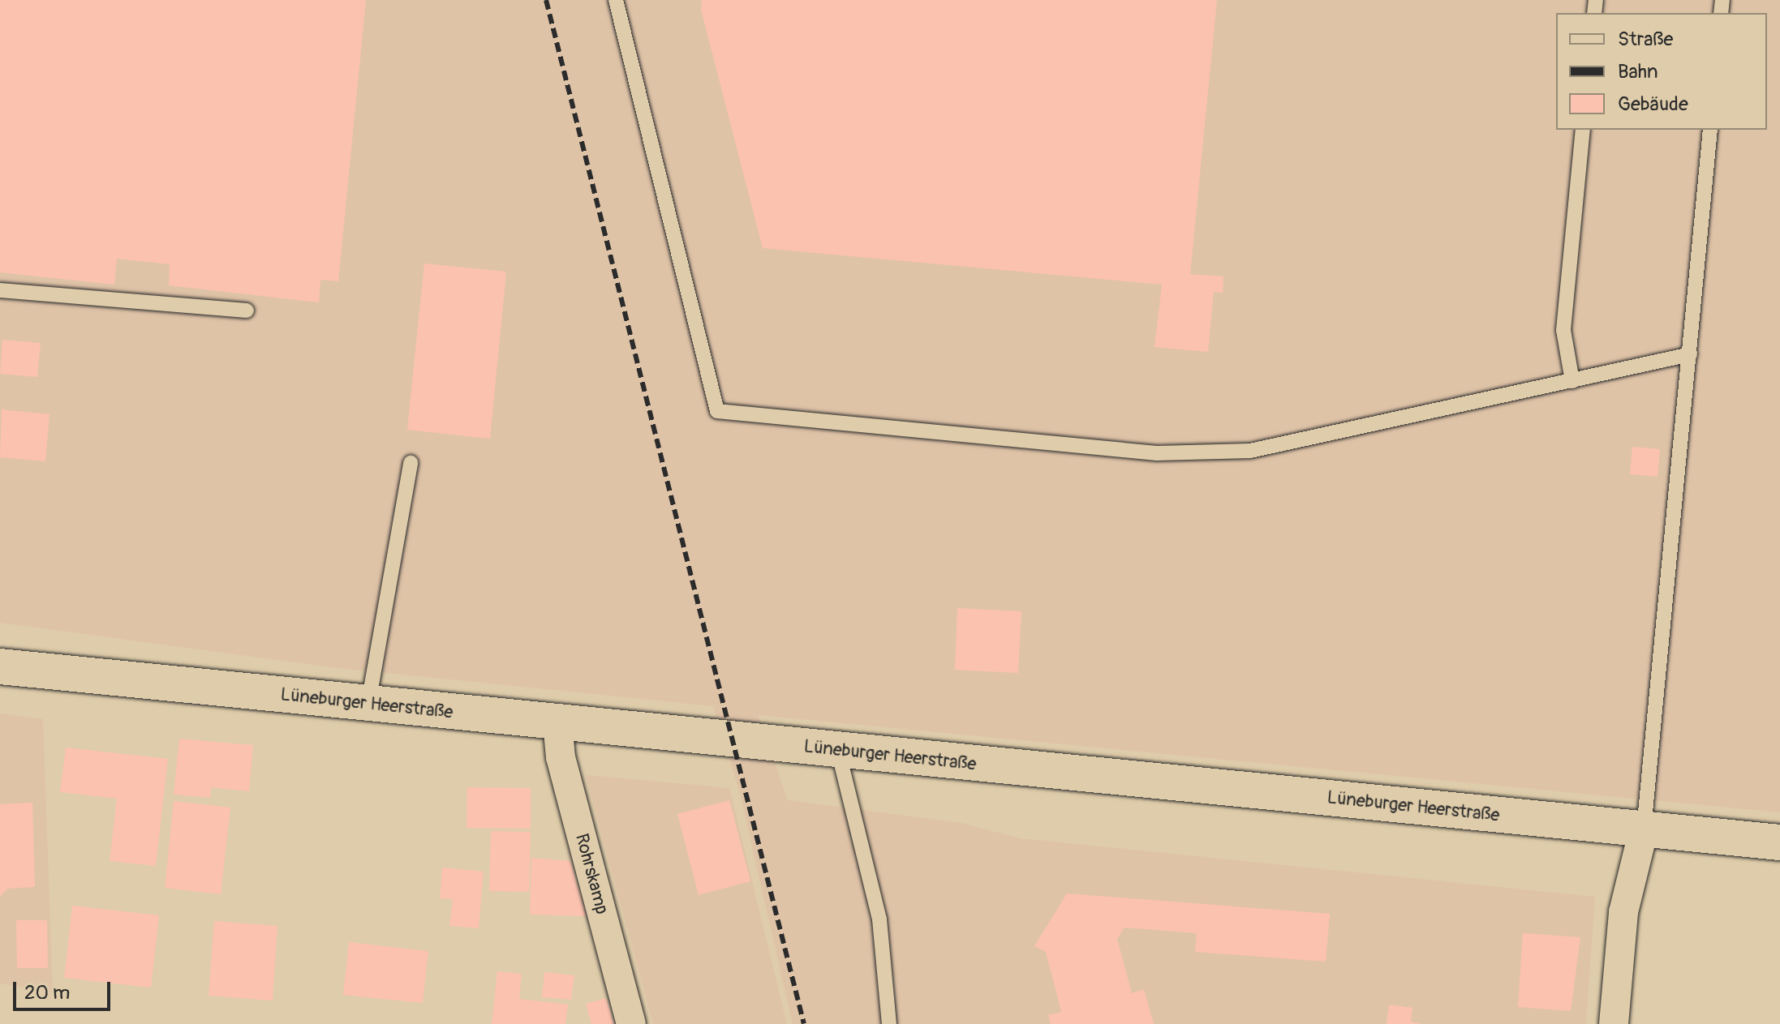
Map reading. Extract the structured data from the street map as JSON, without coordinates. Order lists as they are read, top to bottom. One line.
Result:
{"streets":{"main road":["Lüneburger Heerstraße"],"street":["Rohrskamp"]},"crossings":[["Lüneburger Heerstraße","Rohrskamp"]],"legend":["Straße","Bahn","Gebäude"],"scale_bar":"20 m"}
